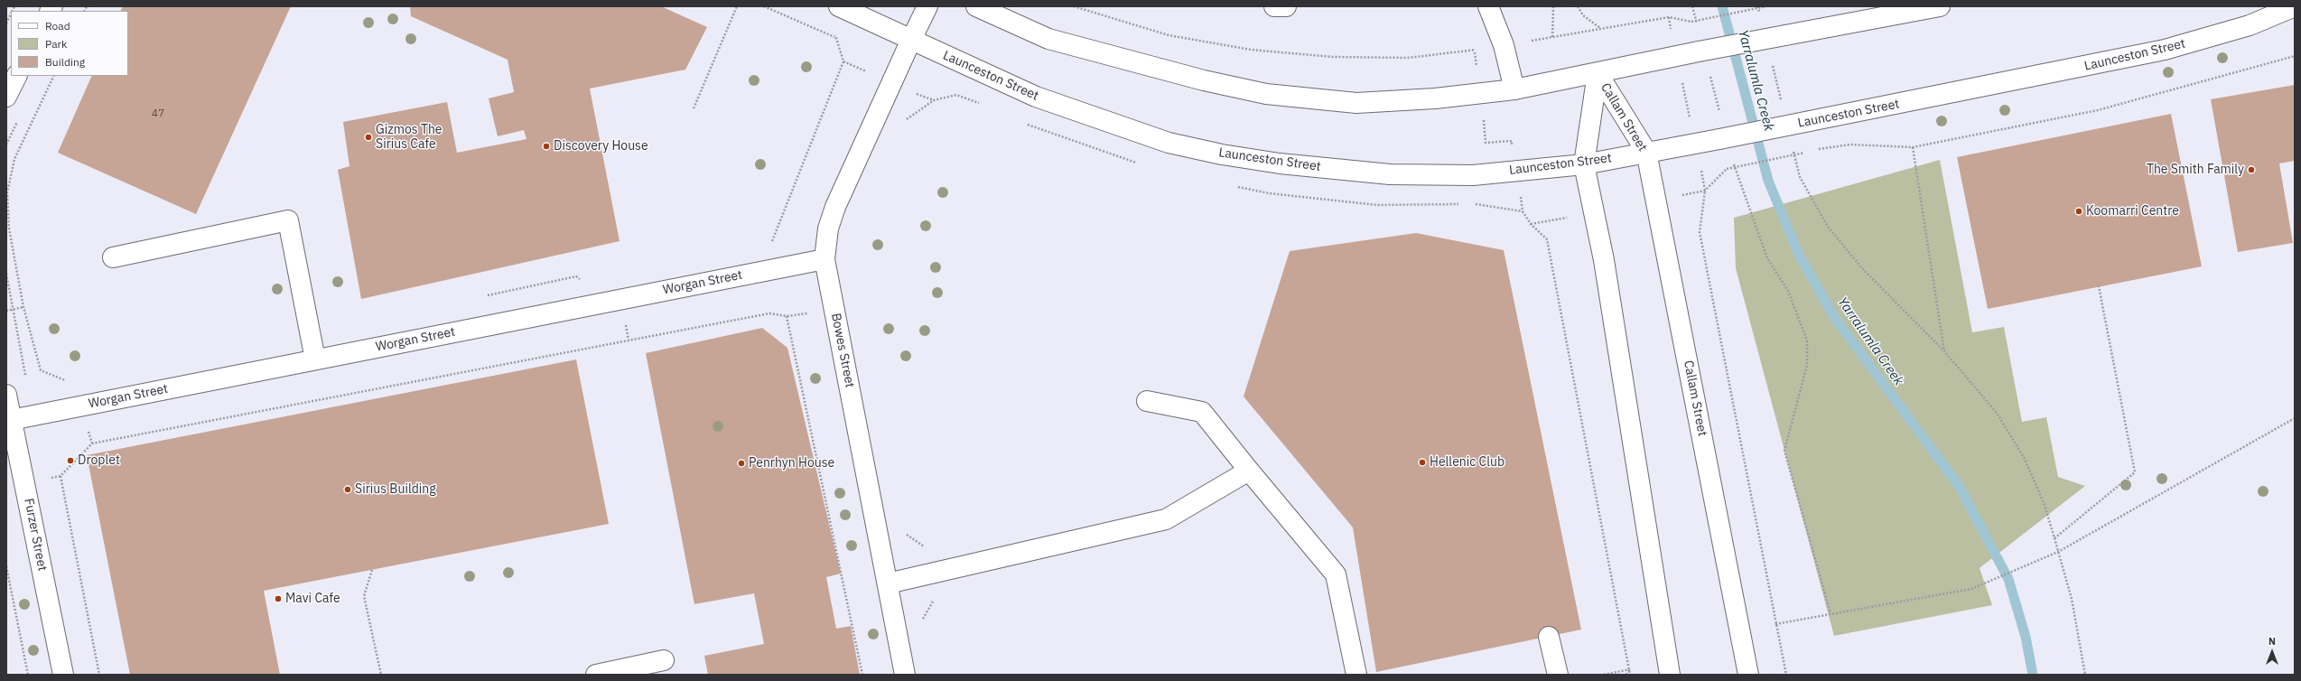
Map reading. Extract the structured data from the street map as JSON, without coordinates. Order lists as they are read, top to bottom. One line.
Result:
{"streets":{"street":["Launceston Street","Callam Street","Worgan Street","Bowes Street","Furzer Street"]},"crossings":[["Launceston Street","Callam Street"],["Launceston Street","Bowes Street"],["Worgan Street","Bowes Street"],["Worgan Street","Furzer Street"]],"water":["Yarralumla Creek"],"places":["Gizmos The Sirius Cafe","Discovery House","The Smith Family","Koomarri Centre","Droplet","Hellenic Club","Penrhyn House","Sirius Building","Mavi Cafe"],"house_numbers":["47"],"legend":["Road","Park","Building"],"north":"top"}
